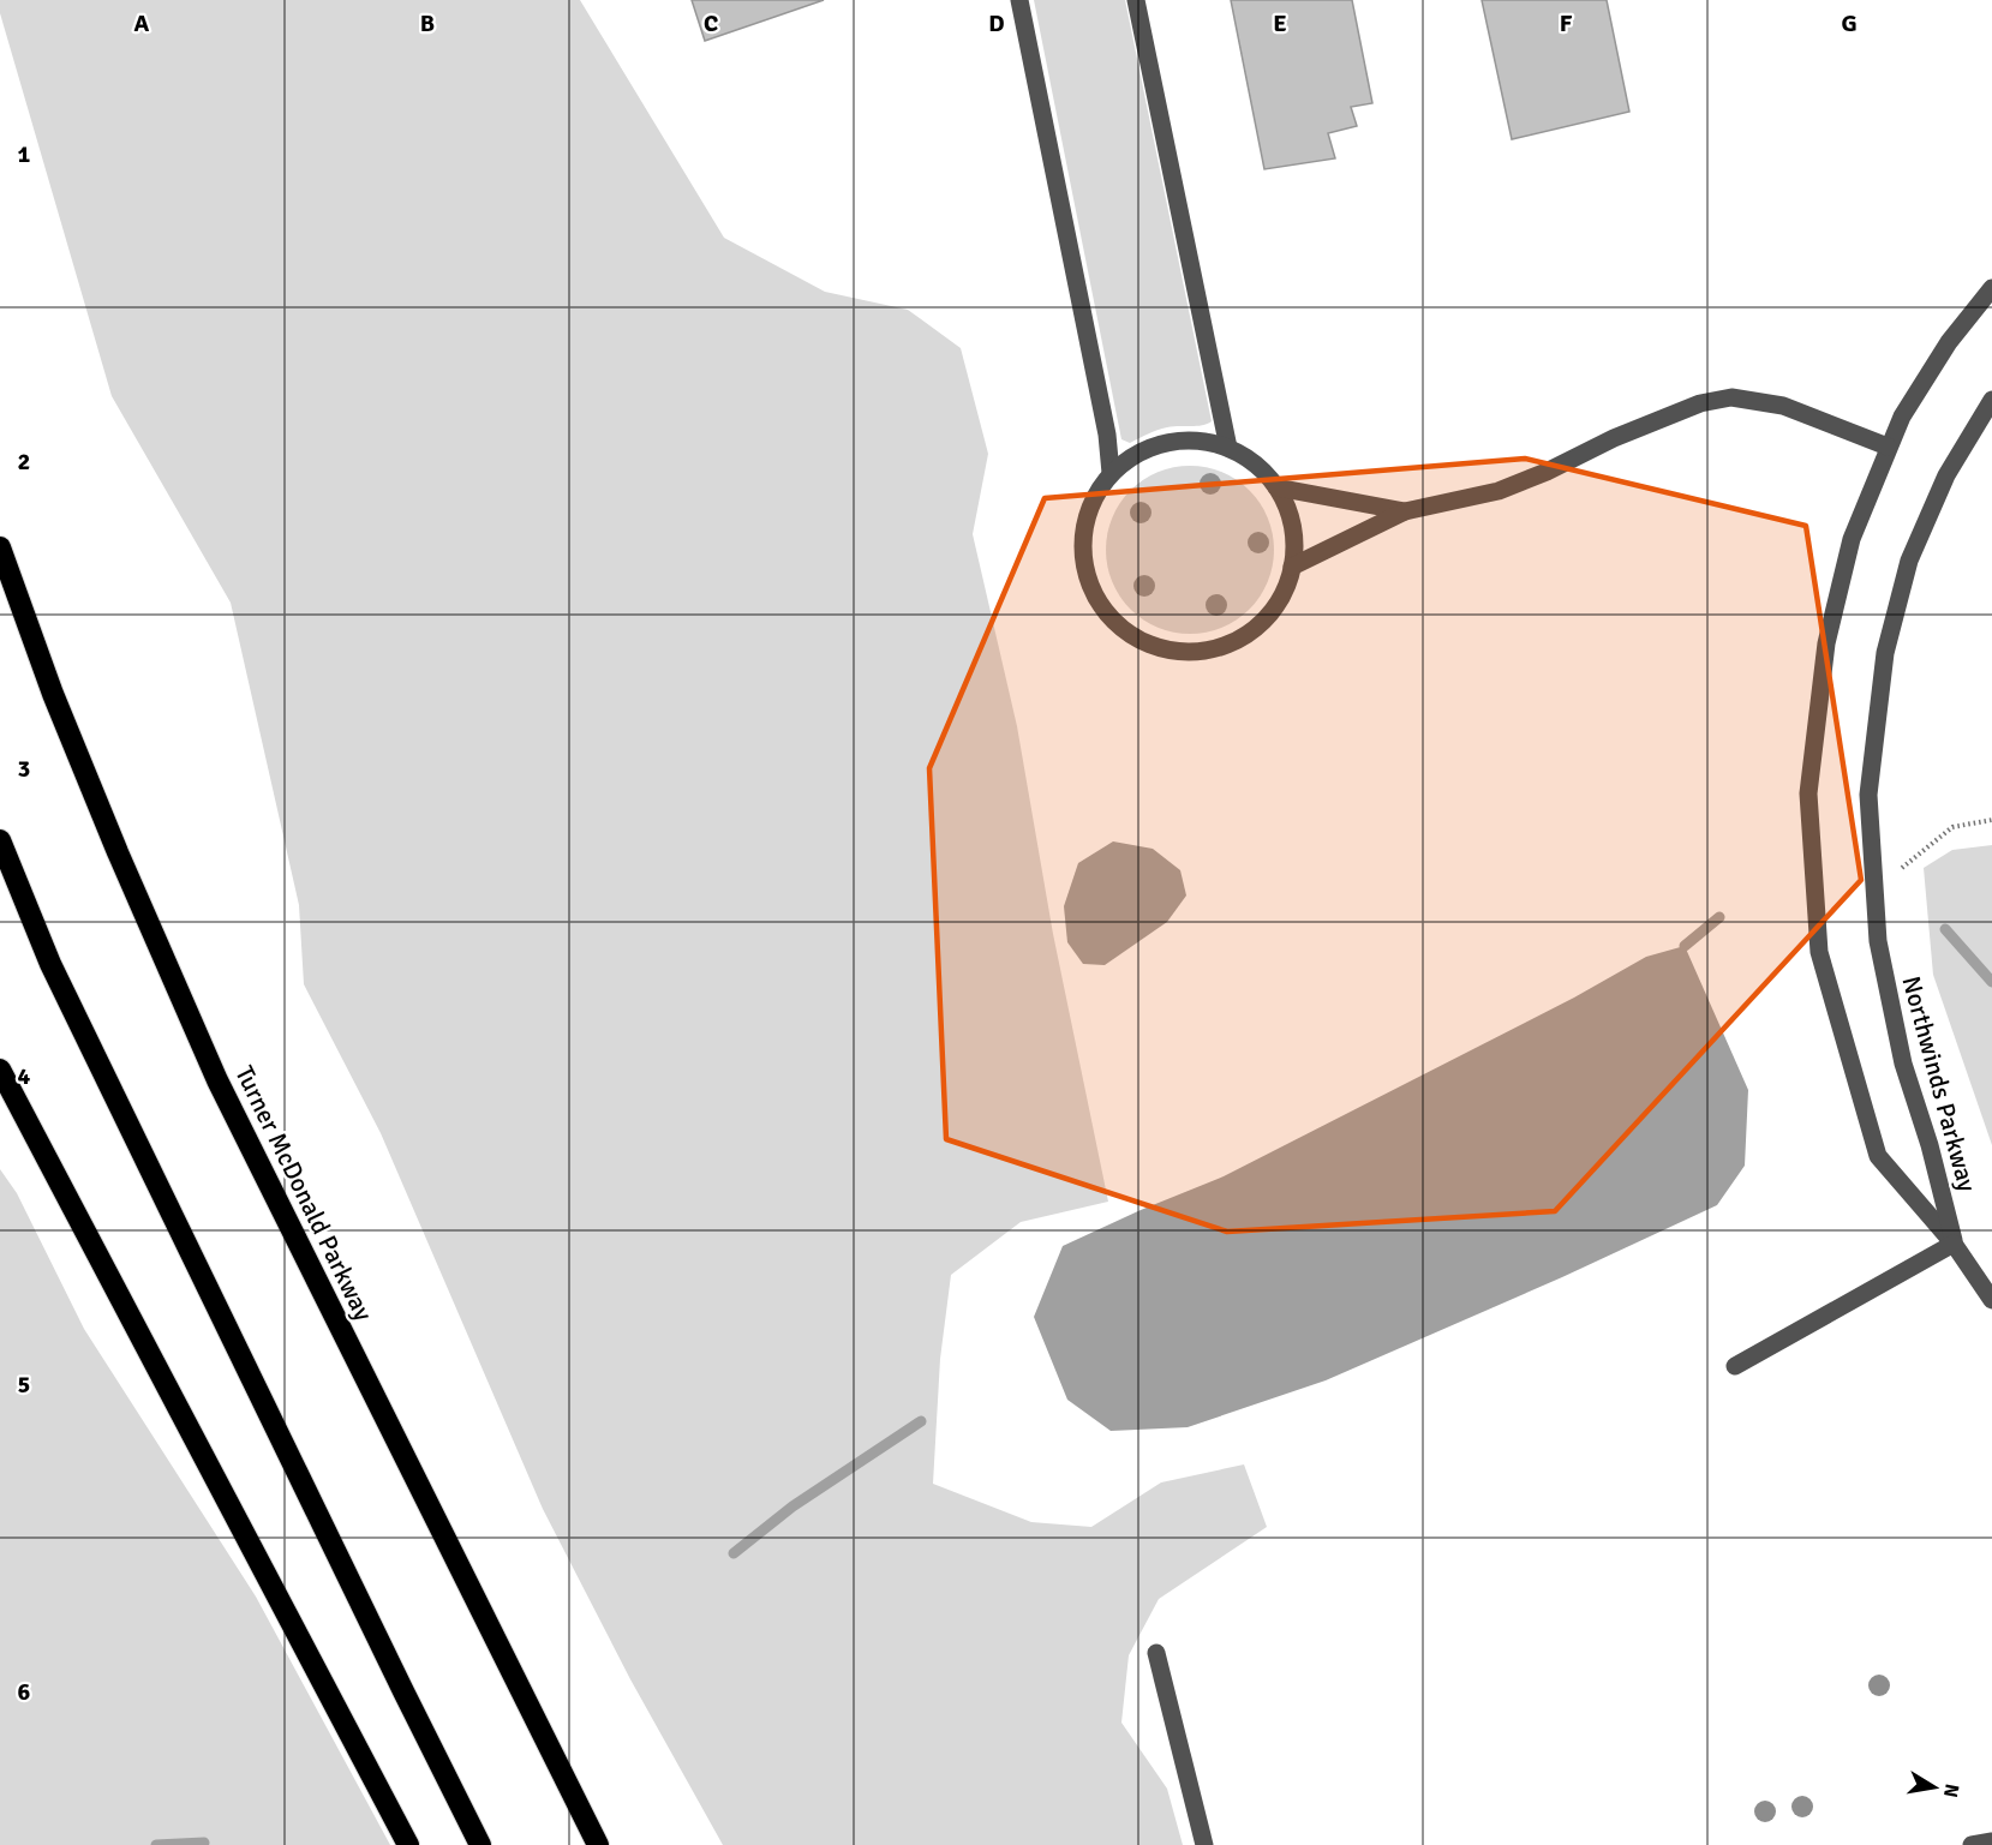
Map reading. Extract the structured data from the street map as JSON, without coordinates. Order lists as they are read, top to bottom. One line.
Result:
{"streets":{"highway":["Turner McDonald Parkway"],"street":["Northwinds Parkway"]},"north":"right","grid":{"columns":["A","B","C","D","E","F","G"],"rows":["1","2","3","4","5","6"]}}
